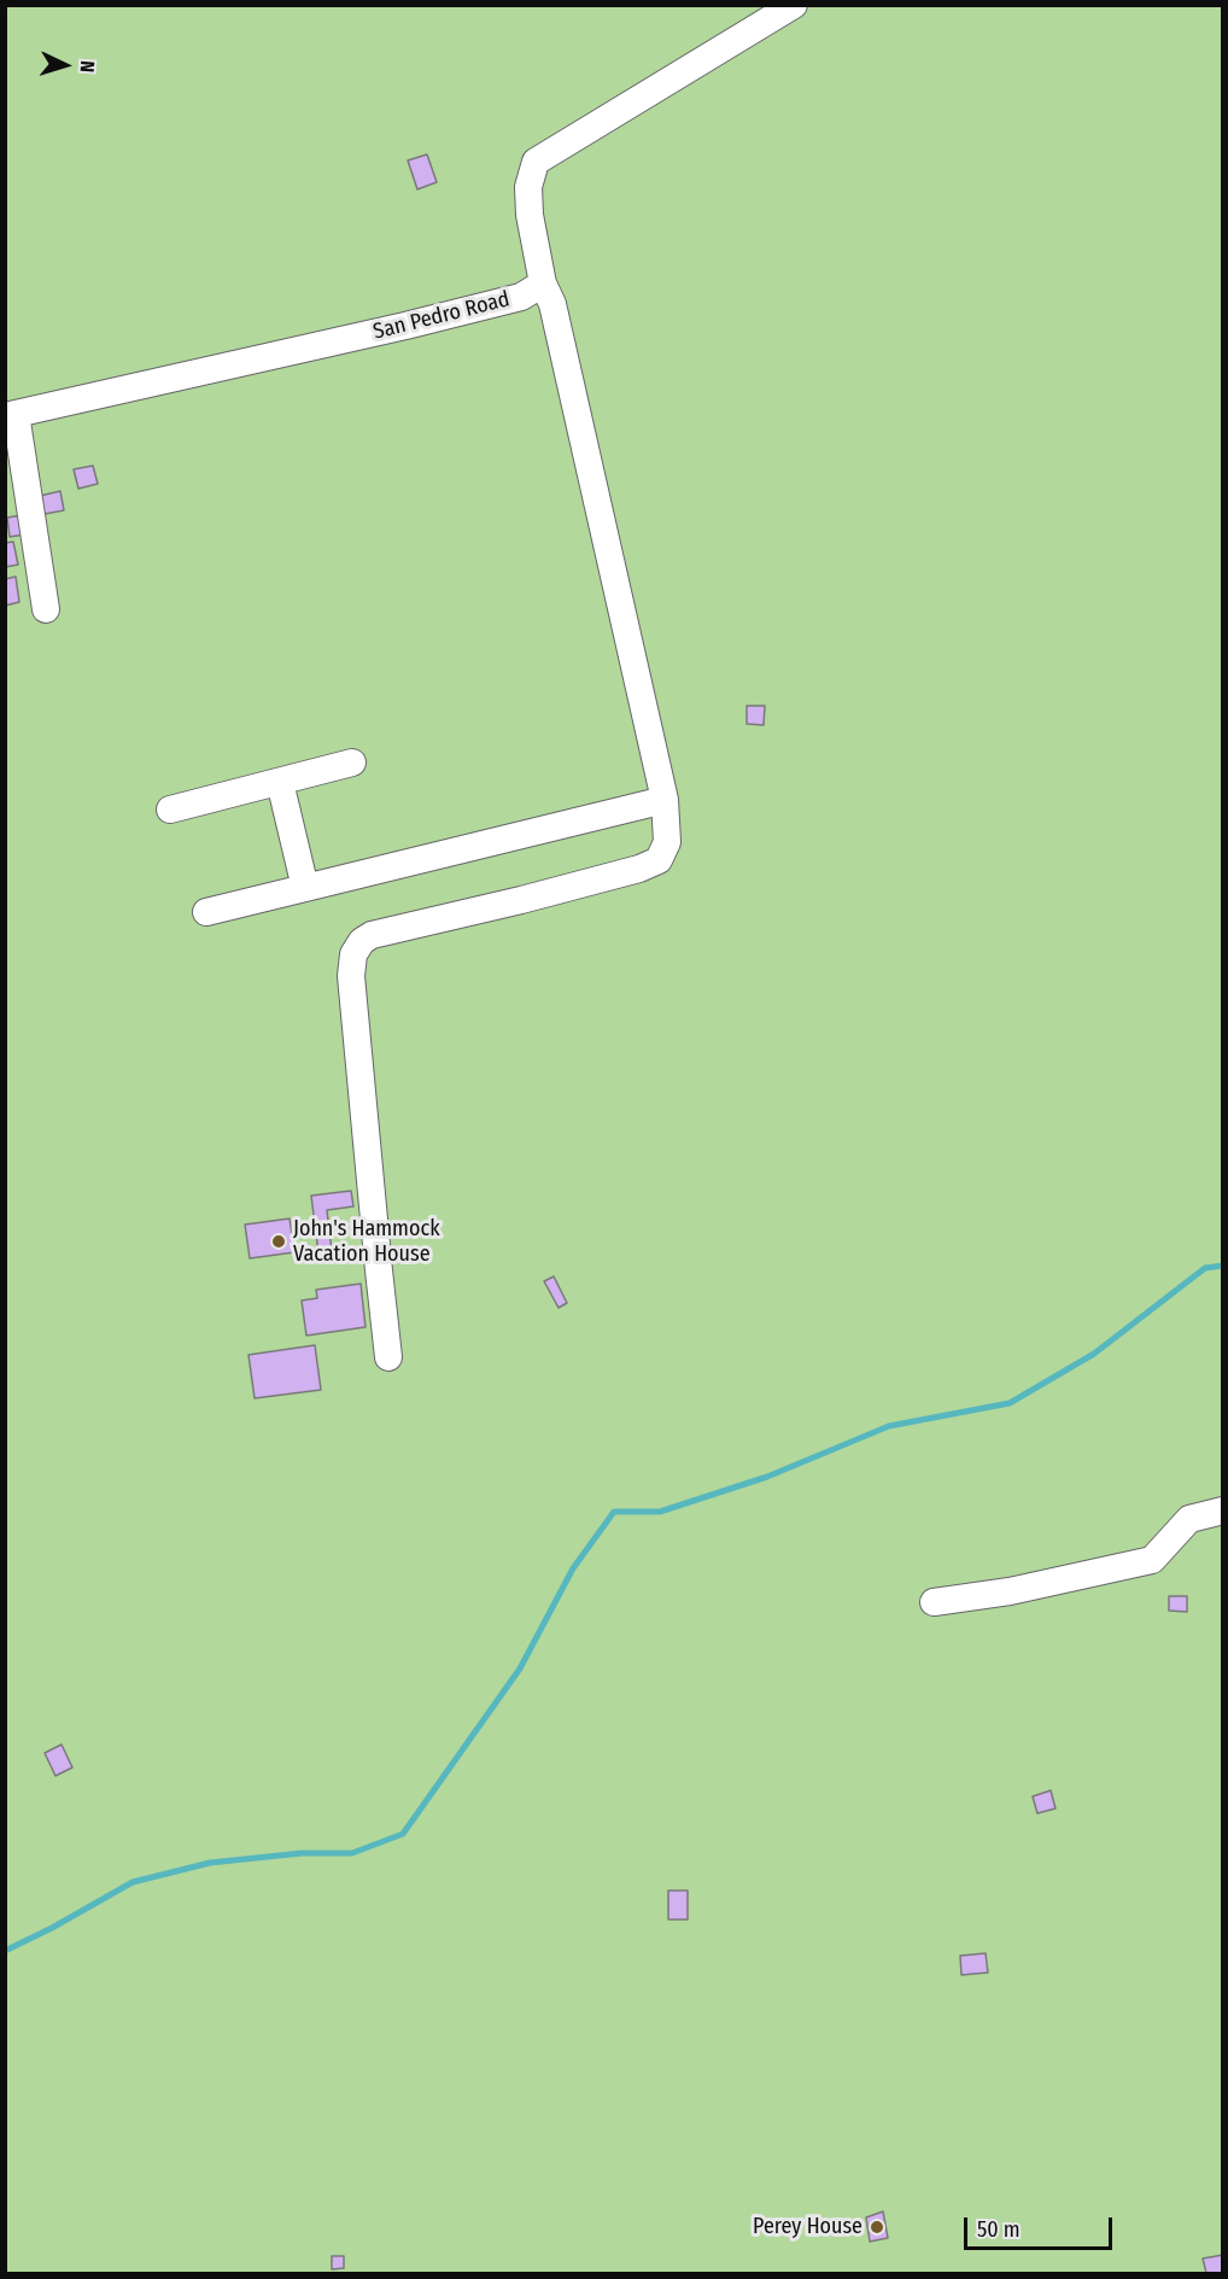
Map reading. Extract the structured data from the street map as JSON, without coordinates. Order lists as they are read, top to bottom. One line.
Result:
{"streets":{"street":["San Pedro Road"]},"places":["John's Hammock Vacation House","Perey House"],"scale_bar":"50 m","north":"right"}
